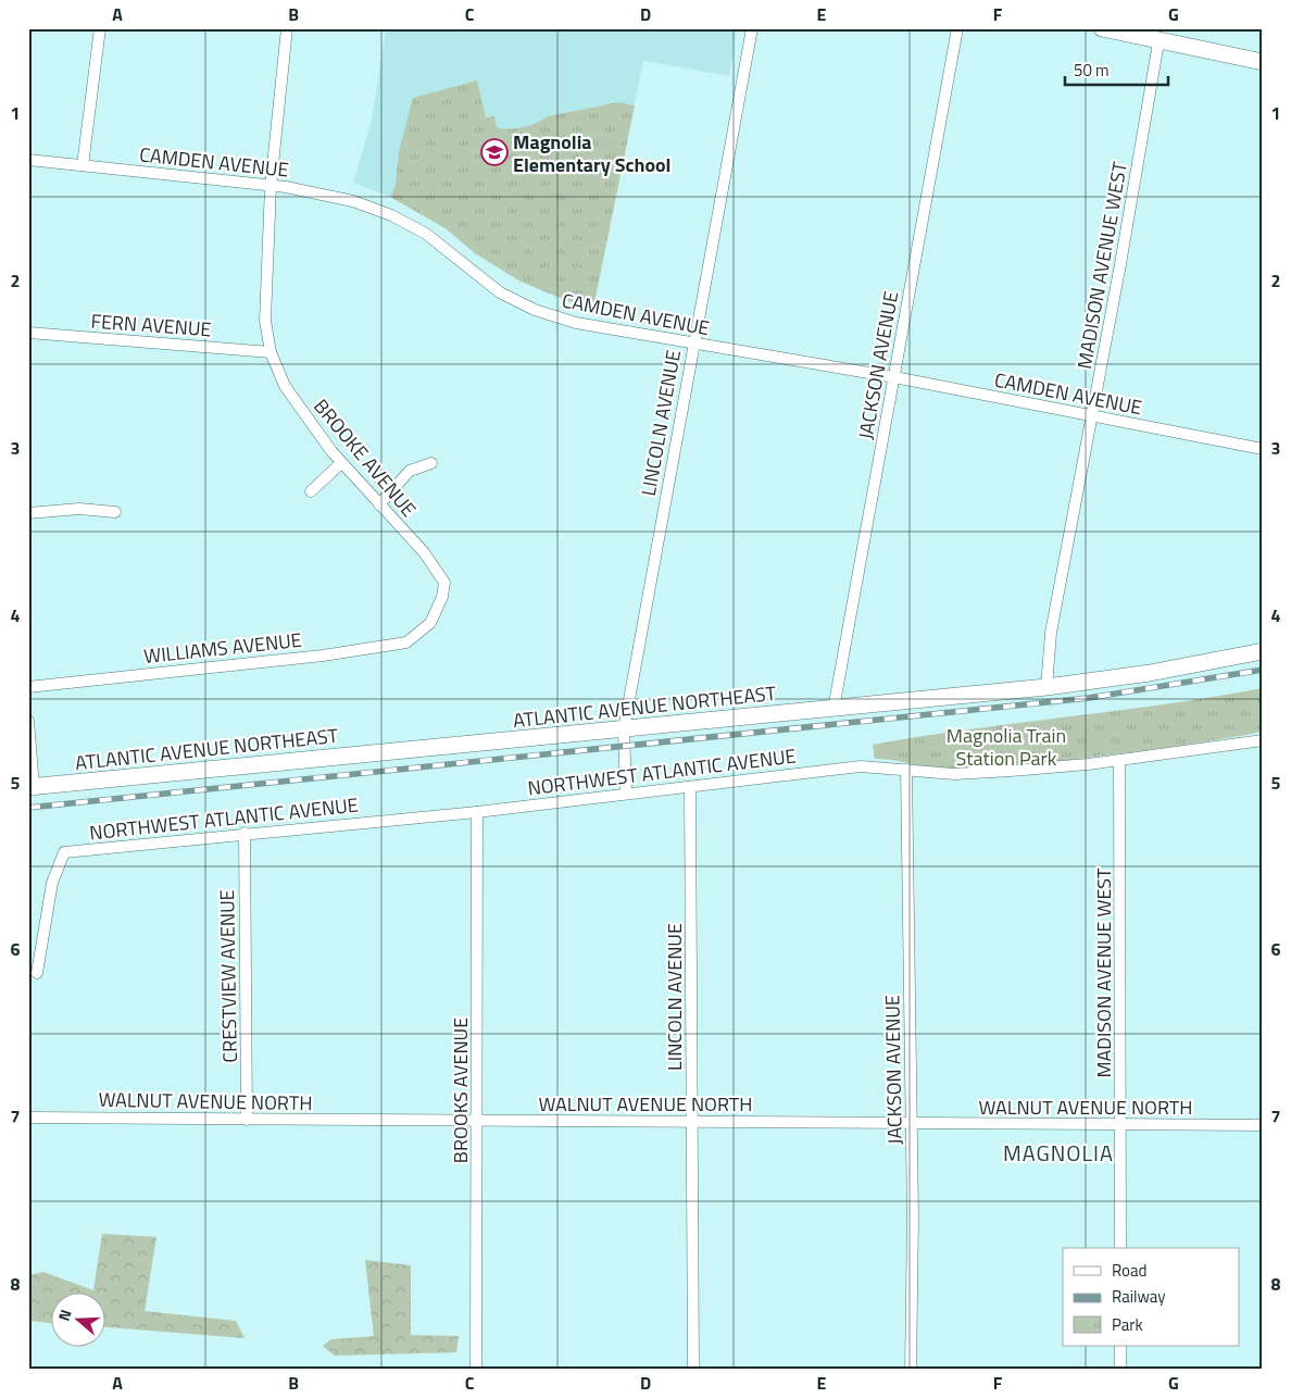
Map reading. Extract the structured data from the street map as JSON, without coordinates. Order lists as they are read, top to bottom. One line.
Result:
{"streets":{"street":["CAMDEN AVENUE","MADISON AVENUE WEST","FERN AVENUE","JACKSON AVENUE","LINCOLN AVENUE","BROOKE AVENUE","WILLIAMS AVENUE","ATLANTIC AVENUE NORTHEAST","NORTHWEST ATLANTIC AVENUE","CRESTVIEW AVENUE","BROOKS AVENUE","WALNUT AVENUE NORTH"]},"crossings":[["CAMDEN AVENUE","MADISON AVENUE WEST"],["CAMDEN AVENUE","JACKSON AVENUE"],["CAMDEN AVENUE","LINCOLN AVENUE"],["CAMDEN AVENUE","BROOKE AVENUE"],["MADISON AVENUE WEST","ATLANTIC AVENUE NORTHEAST"],["MADISON AVENUE WEST","NORTHWEST ATLANTIC AVENUE"],["MADISON AVENUE WEST","WALNUT AVENUE NORTH"],["FERN AVENUE","BROOKE AVENUE"],["JACKSON AVENUE","ATLANTIC AVENUE NORTHEAST"],["JACKSON AVENUE","NORTHWEST ATLANTIC AVENUE"],["JACKSON AVENUE","WALNUT AVENUE NORTH"],["LINCOLN AVENUE","ATLANTIC AVENUE NORTHEAST"],["LINCOLN AVENUE","NORTHWEST ATLANTIC AVENUE"],["LINCOLN AVENUE","WALNUT AVENUE NORTH"],["BROOKE AVENUE","WILLIAMS AVENUE"],["NORTHWEST ATLANTIC AVENUE","CRESTVIEW AVENUE"],["NORTHWEST ATLANTIC AVENUE","BROOKS AVENUE"],["CRESTVIEW AVENUE","WALNUT AVENUE NORTH"],["BROOKS AVENUE","WALNUT AVENUE NORTH"]],"districts":["MAGNOLIA"],"parks":["Magnolia Train Station Park"],"places":{"school or university":["Magnolia Elementary School"]},"legend":["Road","Railway","Park"],"scale_bar":"50 m","north":"left","grid":{"columns":["A","B","C","D","E","F","G"],"rows":["1","2","3","4","5","6","7","8"]}}
